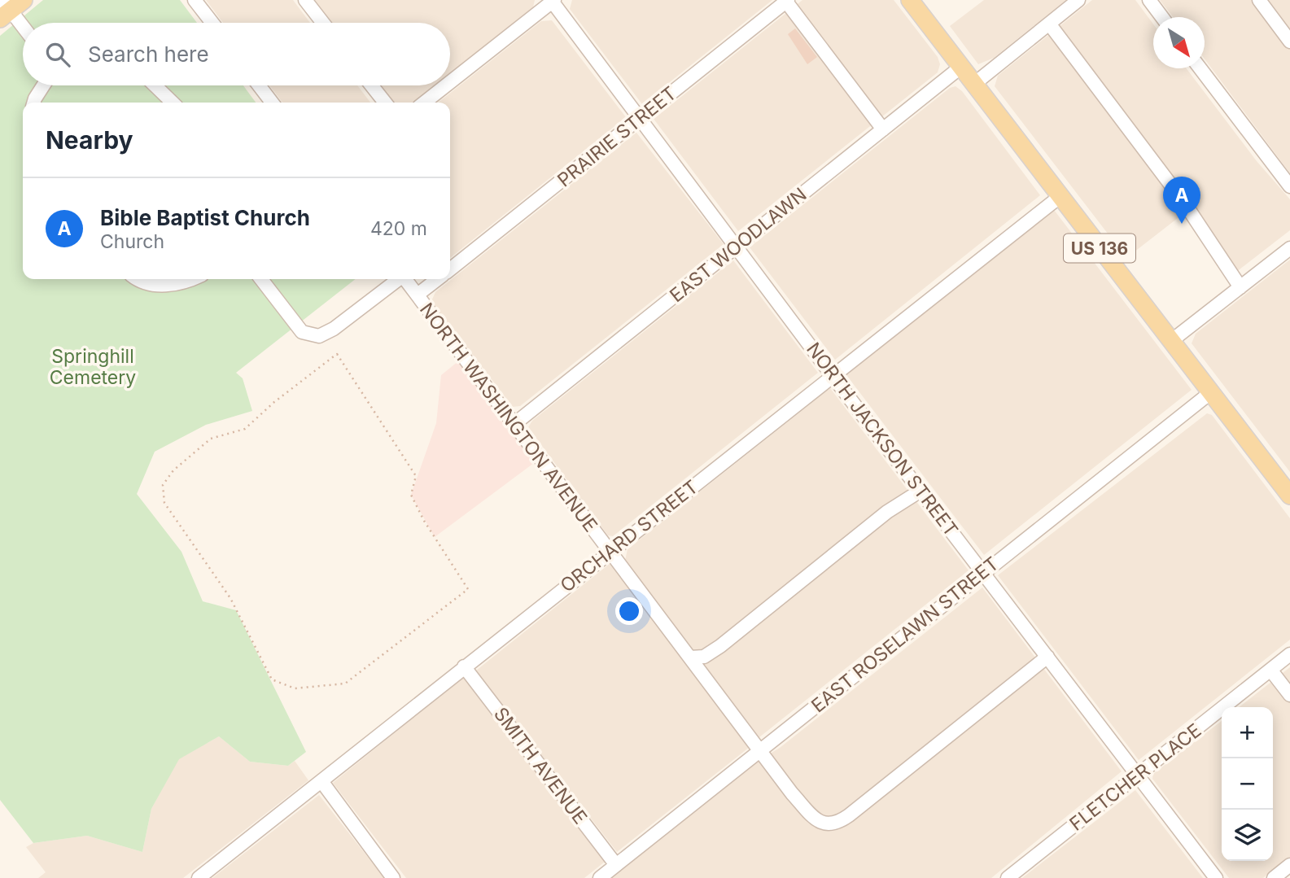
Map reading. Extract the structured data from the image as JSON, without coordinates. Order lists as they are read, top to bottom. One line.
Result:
{"streets":{"main road":["US 136"],"street":["PRAIRIE STREET","EAST WOODLAWN","NORTH WASHINGTON AVENUE","NORTH JACKSON STREET","ORCHARD STREET","EAST ROSELAWN STREET","SMITH AVENUE","FLETCHER PLACE"]},"crossings":[["PRAIRIE STREET","NORTH WASHINGTON AVENUE"],["PRAIRIE STREET","NORTH JACKSON STREET"],["EAST WOODLAWN","US 136"],["EAST WOODLAWN","NORTH WASHINGTON AVENUE"],["EAST WOODLAWN","NORTH JACKSON STREET"],["US 136","ORCHARD STREET"],["US 136","EAST ROSELAWN STREET"],["NORTH WASHINGTON AVENUE","NORTH JACKSON STREET"],["NORTH WASHINGTON AVENUE","ORCHARD STREET"],["NORTH WASHINGTON AVENUE","EAST ROSELAWN STREET"],["NORTH JACKSON STREET","ORCHARD STREET"],["NORTH JACKSON STREET","EAST ROSELAWN STREET"],["NORTH JACKSON STREET","FLETCHER PLACE"],["ORCHARD STREET","SMITH AVENUE"],["EAST ROSELAWN STREET","SMITH AVENUE"]],"parks":["Springhill Cemetery"],"north":"bottom right","page":{"search":"Search here","heading":"Nearby","pins":"A","list":[{"mark":"A","name":"Bible Baptist Church","note":"Church","value":"420 m"}],"map_buttons":["+","−"]}}
